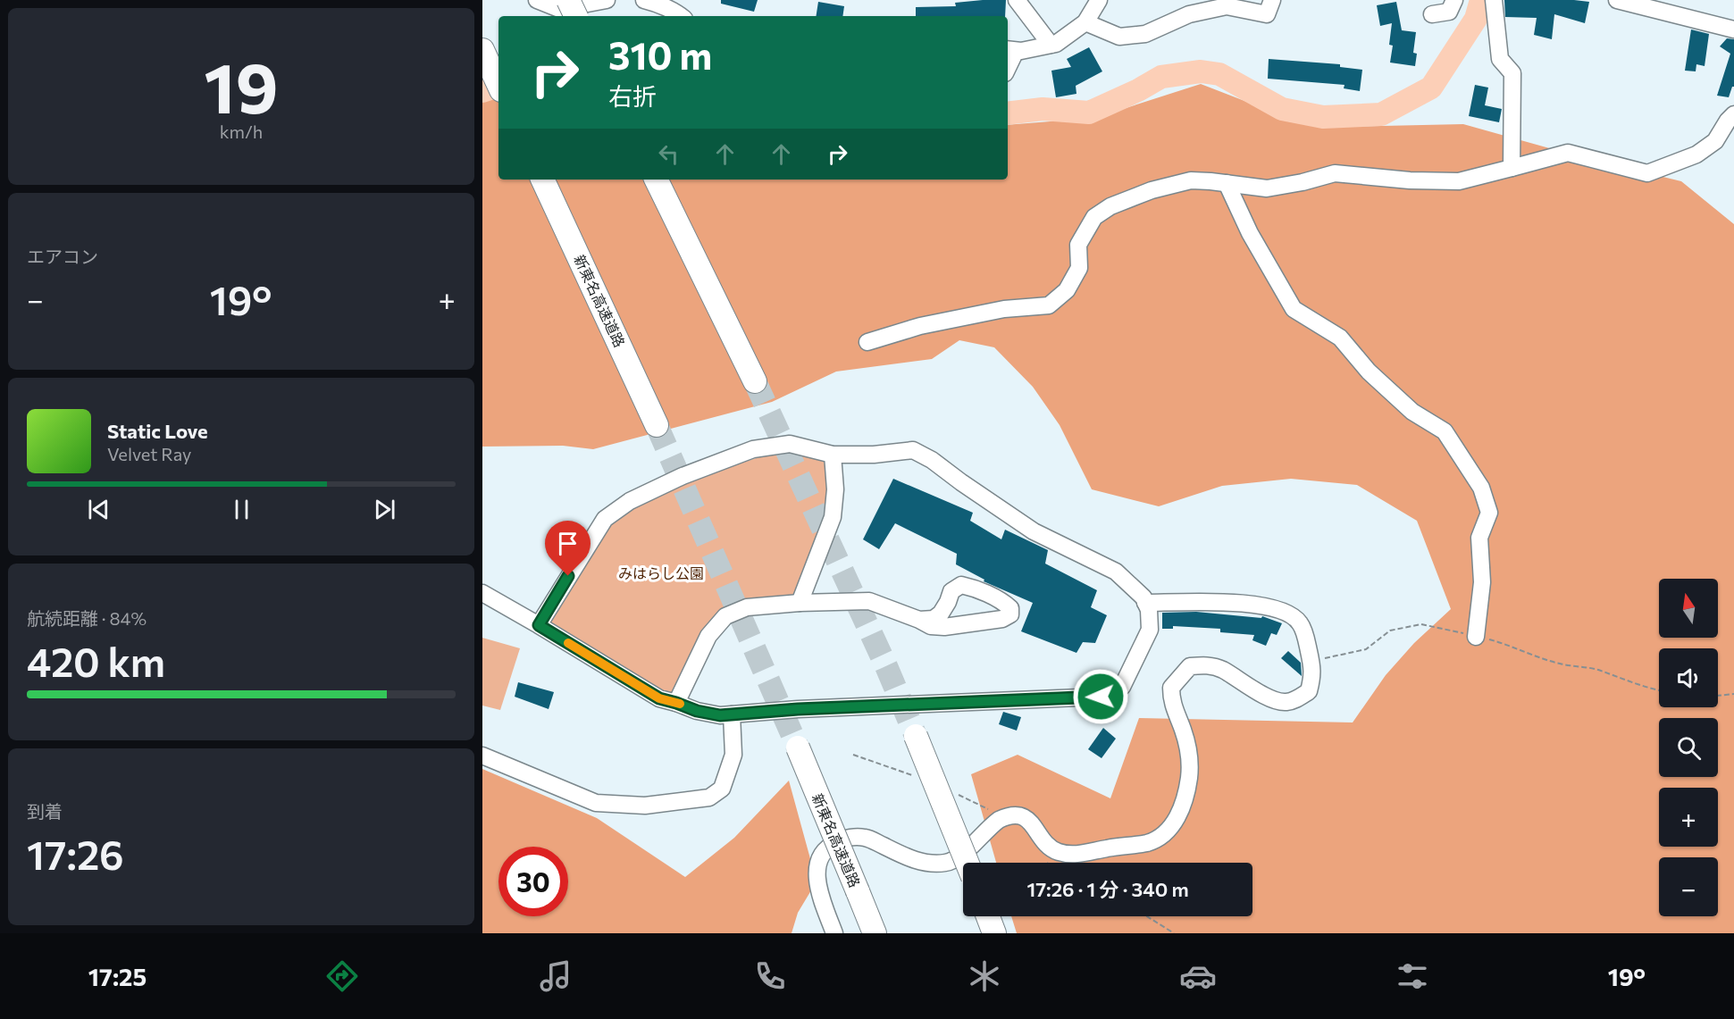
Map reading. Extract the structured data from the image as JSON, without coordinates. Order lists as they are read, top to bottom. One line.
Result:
{"streets":{"highway":["新東名高速道路"]},"parks":["みはらし公園"],"north":"top","page":{"tile":[["19","km/h"],"エアコン",["航続距離 · 84%","420 km"],["到着","17:26"]],"turn":["310 m","右折"],"heat":["−","19°","+"],"song":["Static Love","Velvet Ray"],"map_buttons":["+","−"],"limit":"30","trip":"17:26 · 1 分 · 340 m","tabs":["17:25","19°"]}}
